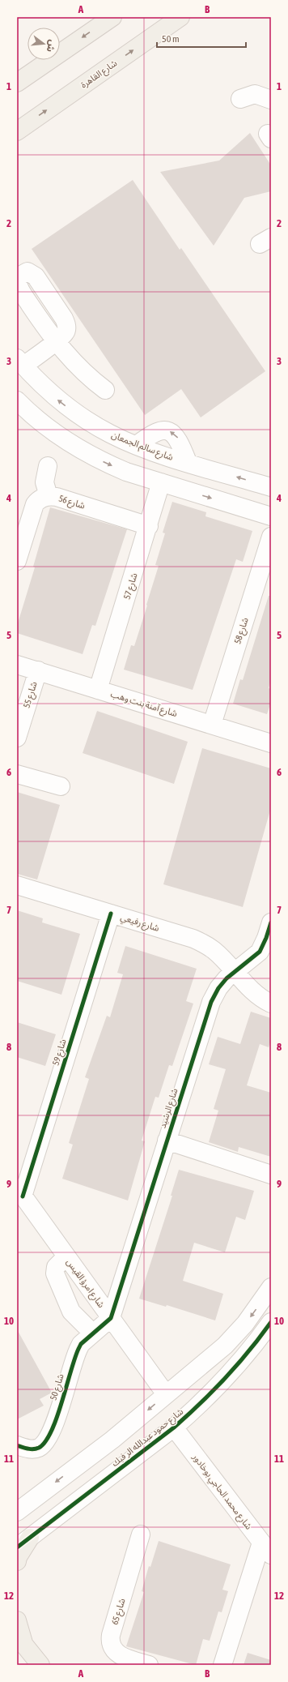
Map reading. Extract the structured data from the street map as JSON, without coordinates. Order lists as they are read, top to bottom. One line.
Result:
{"streets":{"main road":["شارع القاهرة"],"street":["شارع سالم الجمعان","شارع 56","شارع 57","شارع 58","شارع 55","شارع آمنة بنت وهب","شارع رفيعي","شارع 59","شارع الرشيد","شارع امرؤ القيس","شارع 50","شارع حمود عبدالله الر فبك","شارع محمد الحاجي بوخادور","شارع 65"]},"crossings":[["شارع 56","شارع 57"],["شارع 57","شارع آمنة بنت وهب"],["شارع 58","شارع آمنة بنت وهب"],["شارع 55","شارع آمنة بنت وهب"],["شارع رفيعي","شارع 59"],["شارع رفيعي","شارع الرشيد"],["شارع 59","شارع امرؤ القيس"],["شارع الرشيد","شارع امرؤ القيس"],["شارع الرشيد","شارع 50"],["شارع امرؤ القيس","شارع 50"],["شارع حمود عبدالله الر فبك","شارع محمد الحاجي بوخادور"]],"scale_bar":"50 m","north":"right","grid":{"columns":["A","B"],"rows":["1","2","3","4","5","6","7","8","9","10","11","12"]}}
